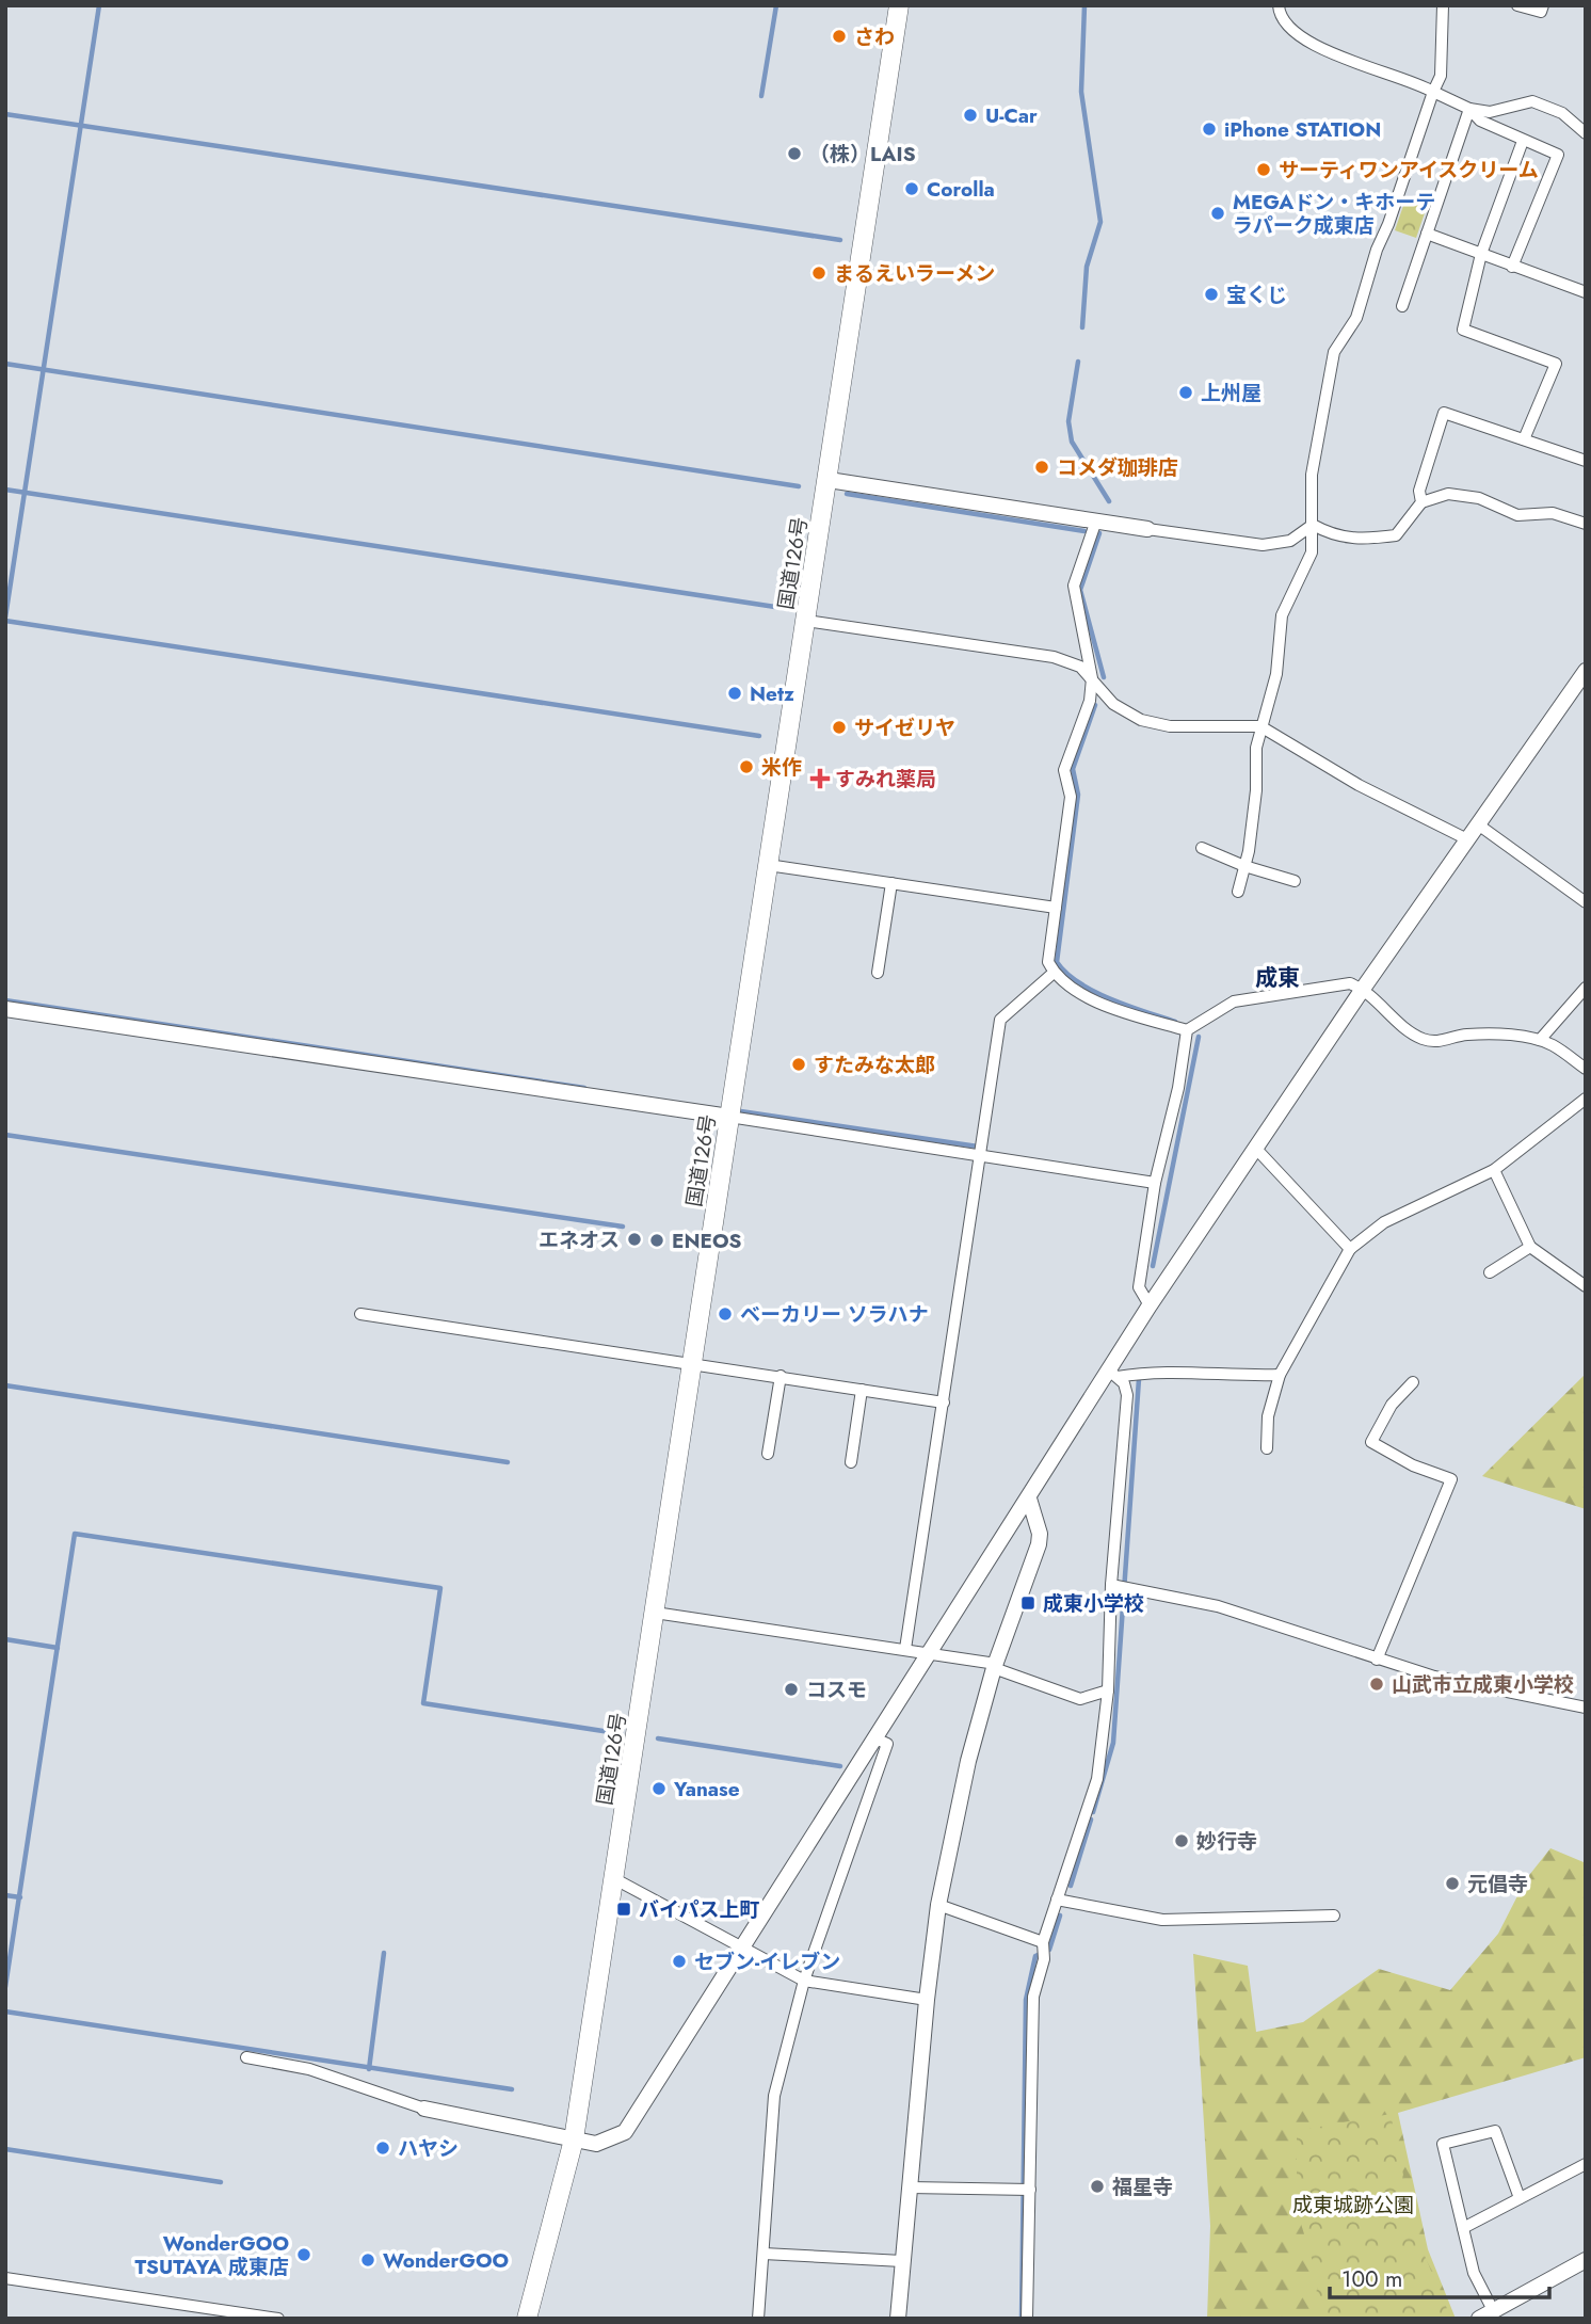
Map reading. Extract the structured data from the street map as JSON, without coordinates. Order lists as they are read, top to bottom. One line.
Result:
{"streets":{"highway":["国道126号"]},"districts":["成東"],"parks":["成東城跡公園"],"places":{"other":["さわ","U-Car","iPhone STATION","（株）LAIS","サーティワンアイスクリーム","Corolla","MEGAドン・キホーテ ラパーク成東店","まるえいラーメン","宝くじ","上州屋","コメダ珈琲店","Netz","サイゼリヤ","米作","すたみな太郎","エネオス","ENEOS","ベーカリー ソラハナ","山武市立成東小学校","コスモ","Yanase","妙行寺","元倡寺","セブン-イレブン","ハヤシ","福星寺","WonderGOO TSUTAYA 成東店","WonderGOO"],"health":["すみれ薬局"],"transit":["成東小学校","バイパス上町"]},"scale_bar":"100 m"}
